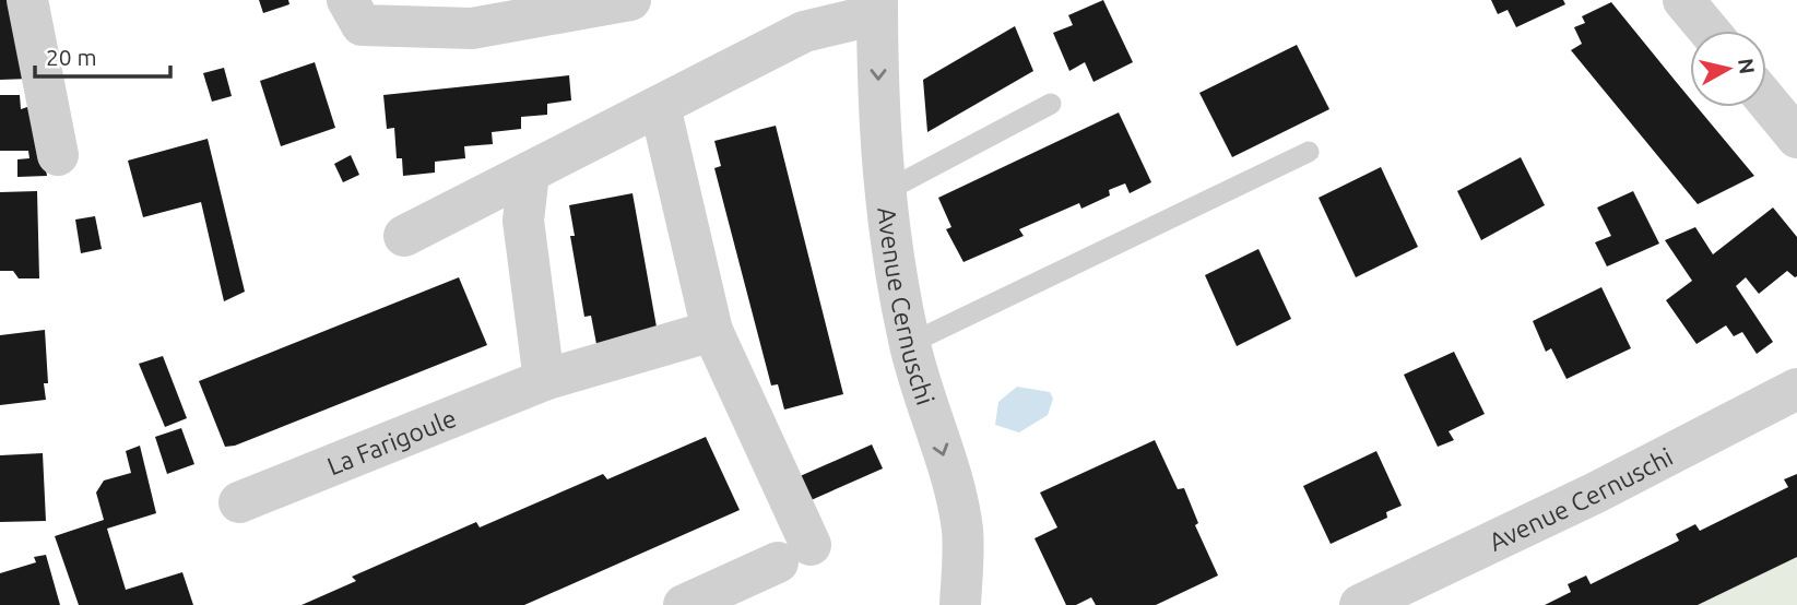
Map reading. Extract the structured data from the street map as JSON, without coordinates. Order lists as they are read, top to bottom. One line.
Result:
{"streets":{"street":["Avenue Cernuschi","La Farigoule"]},"scale_bar":"20 m","north":"right"}
